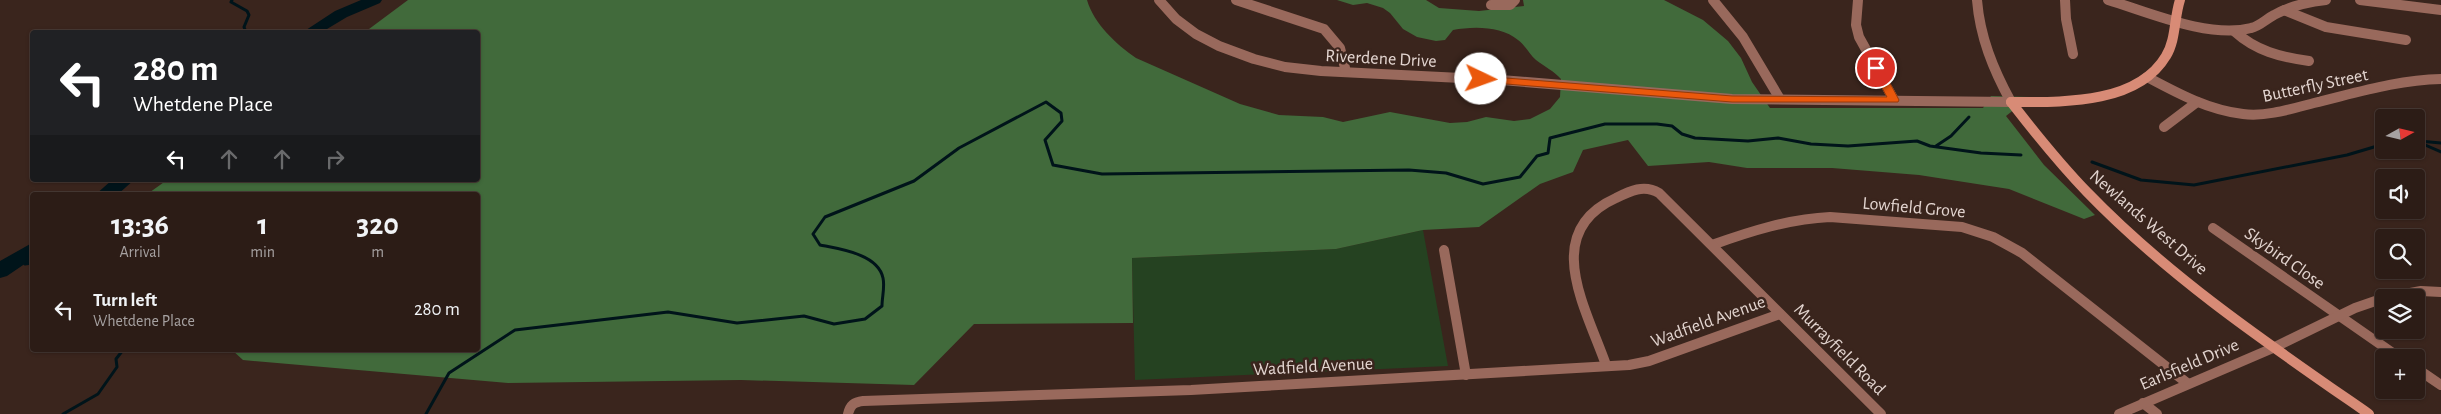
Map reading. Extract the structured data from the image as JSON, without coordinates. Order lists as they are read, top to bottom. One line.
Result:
{"streets":{"street":["Riverdene Drive","Butterfly Street","Lowfield Grove","Newlands West Drive","Skybird Close","Wadfield Avenue","Murrayfield Road","Earlsfield Drive"]},"crossings":[["Riverdene Drive","Newlands West Drive"],["Lowfield Grove","Murrayfield Road"],["Lowfield Grove","Earlsfield Drive"],["Newlands West Drive","Earlsfield Drive"],["Skybird Close","Earlsfield Drive"],["Wadfield Avenue","Murrayfield Road"]],"north":"right","page":{"turn":["280 m","Whetdene Place"],"map_buttons":"+","eta":["13:36","Arrival","1","min","320","m"],"list":[{"name":"Turn left","note":"Whetdene Place","value":"280 m"}]}}
